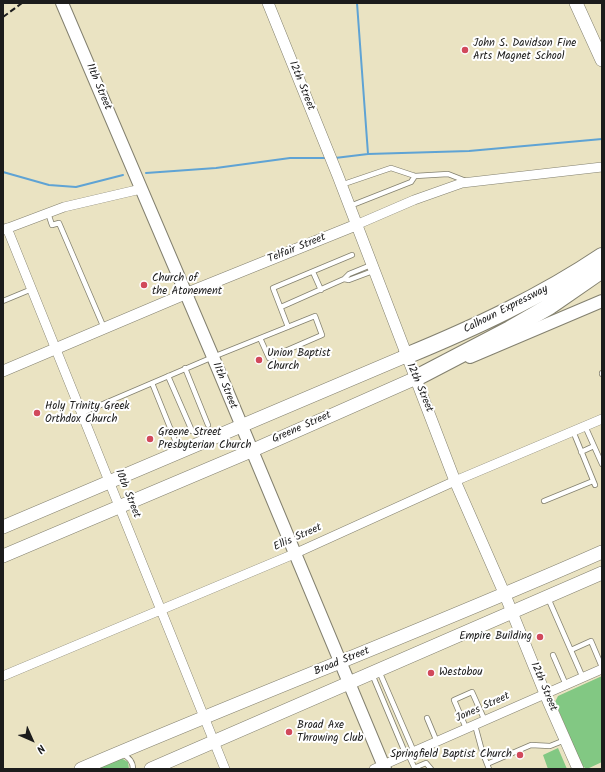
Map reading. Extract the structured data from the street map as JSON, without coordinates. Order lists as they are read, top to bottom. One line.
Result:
{"streets":{"highway":["Calhoun Expressway"],"main road":["11th Street","Greene Street","Broad Street"],"street":["12th Street","Telfair Street","10th Street","Ellis Street","Jones Street"]},"crossings":[["12th Street","Telfair Street"],["12th Street","Calhoun Expressway"],["12th Street","Greene Street"],["12th Street","Ellis Street"],["12th Street","Broad Street"],["12th Street","Jones Street"],["11th Street","Telfair Street"],["11th Street","Greene Street"],["11th Street","Ellis Street"],["11th Street","Broad Street"],["11th Street","Jones Street"],["Telfair Street","10th Street"],["Calhoun Expressway","Greene Street"],["Greene Street","10th Street"],["10th Street","Ellis Street"],["10th Street","Broad Street"]],"places":["John S. Davidson Fine Arts Magnet School","Church of the Atonement","Union Baptist Church","Holy Trinity Greek Orthdox Church","Greene Street Presbyterian Church","Empire Building","Westobou","Broad Axe Throwing Club","Springfield Baptist Church"],"north":"bottom right"}
